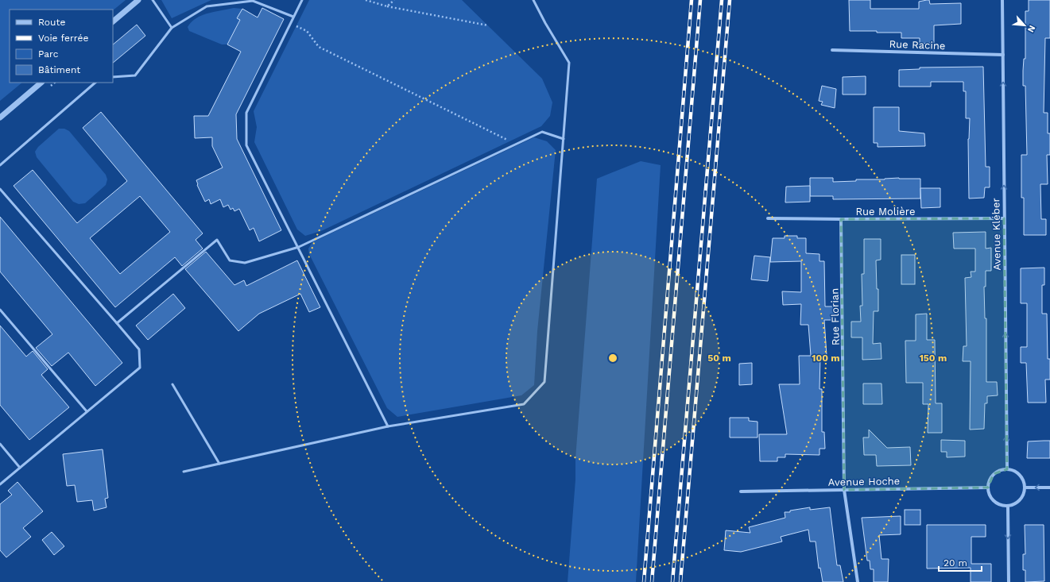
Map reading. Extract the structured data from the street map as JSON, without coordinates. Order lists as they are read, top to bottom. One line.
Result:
{"streets":{"street":["Rue Racine","Rue Molière","Avenue Kléber","Rue Florian","Avenue Hoche"]},"crossings":[["Rue Racine","Avenue Kléber"],["Rue Molière","Avenue Kléber"],["Rue Molière","Rue Florian"],["Avenue Kléber","Avenue Hoche"],["Rue Florian","Avenue Hoche"]],"one_way":["Avenue Kléber"],"legend":["Route","Voie ferrée","Parc","Bâtiment"],"scale_bar":"20 m","north":"bottom right","rings":["50 m","100 m","150 m"]}
